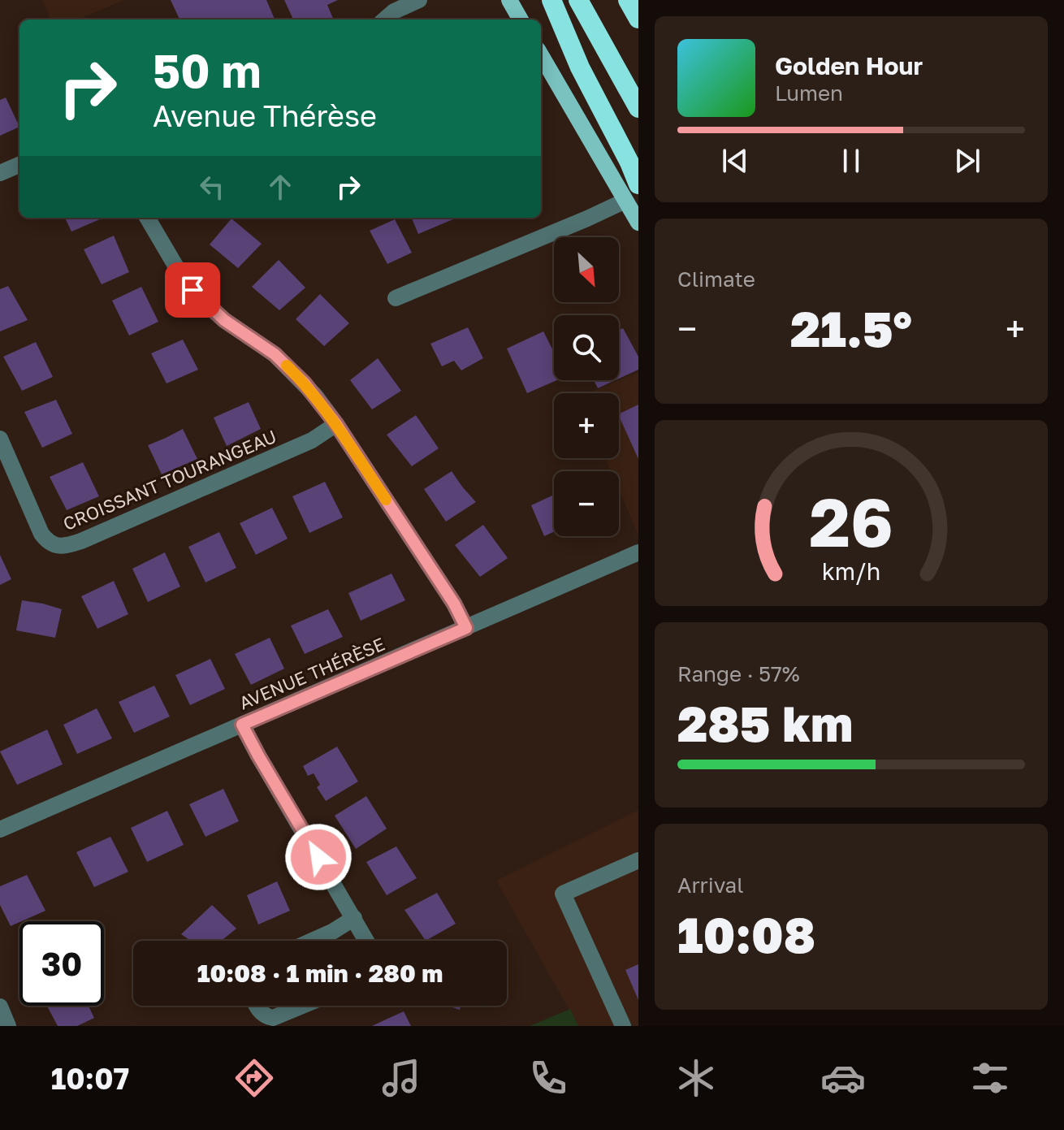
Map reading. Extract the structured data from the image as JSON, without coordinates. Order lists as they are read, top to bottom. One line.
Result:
{"streets":{"street":["CROISSANT TOURANGEAU","AVENUE THÉRÈSE"]},"north":"bottom right","page":{"turn":["50 m","Avenue Thérèse"],"song":["Golden Hour","Lumen"],"tile":["Climate",["Range · 57%","285 km"],["Arrival","10:08"]],"map_buttons":["+","−"],"heat":["−","21.5°","+"],"limit":"30","trip":"10:08 · 1 min · 280 m","tabs":"10:07","gauge":["26","km/h"]}}
